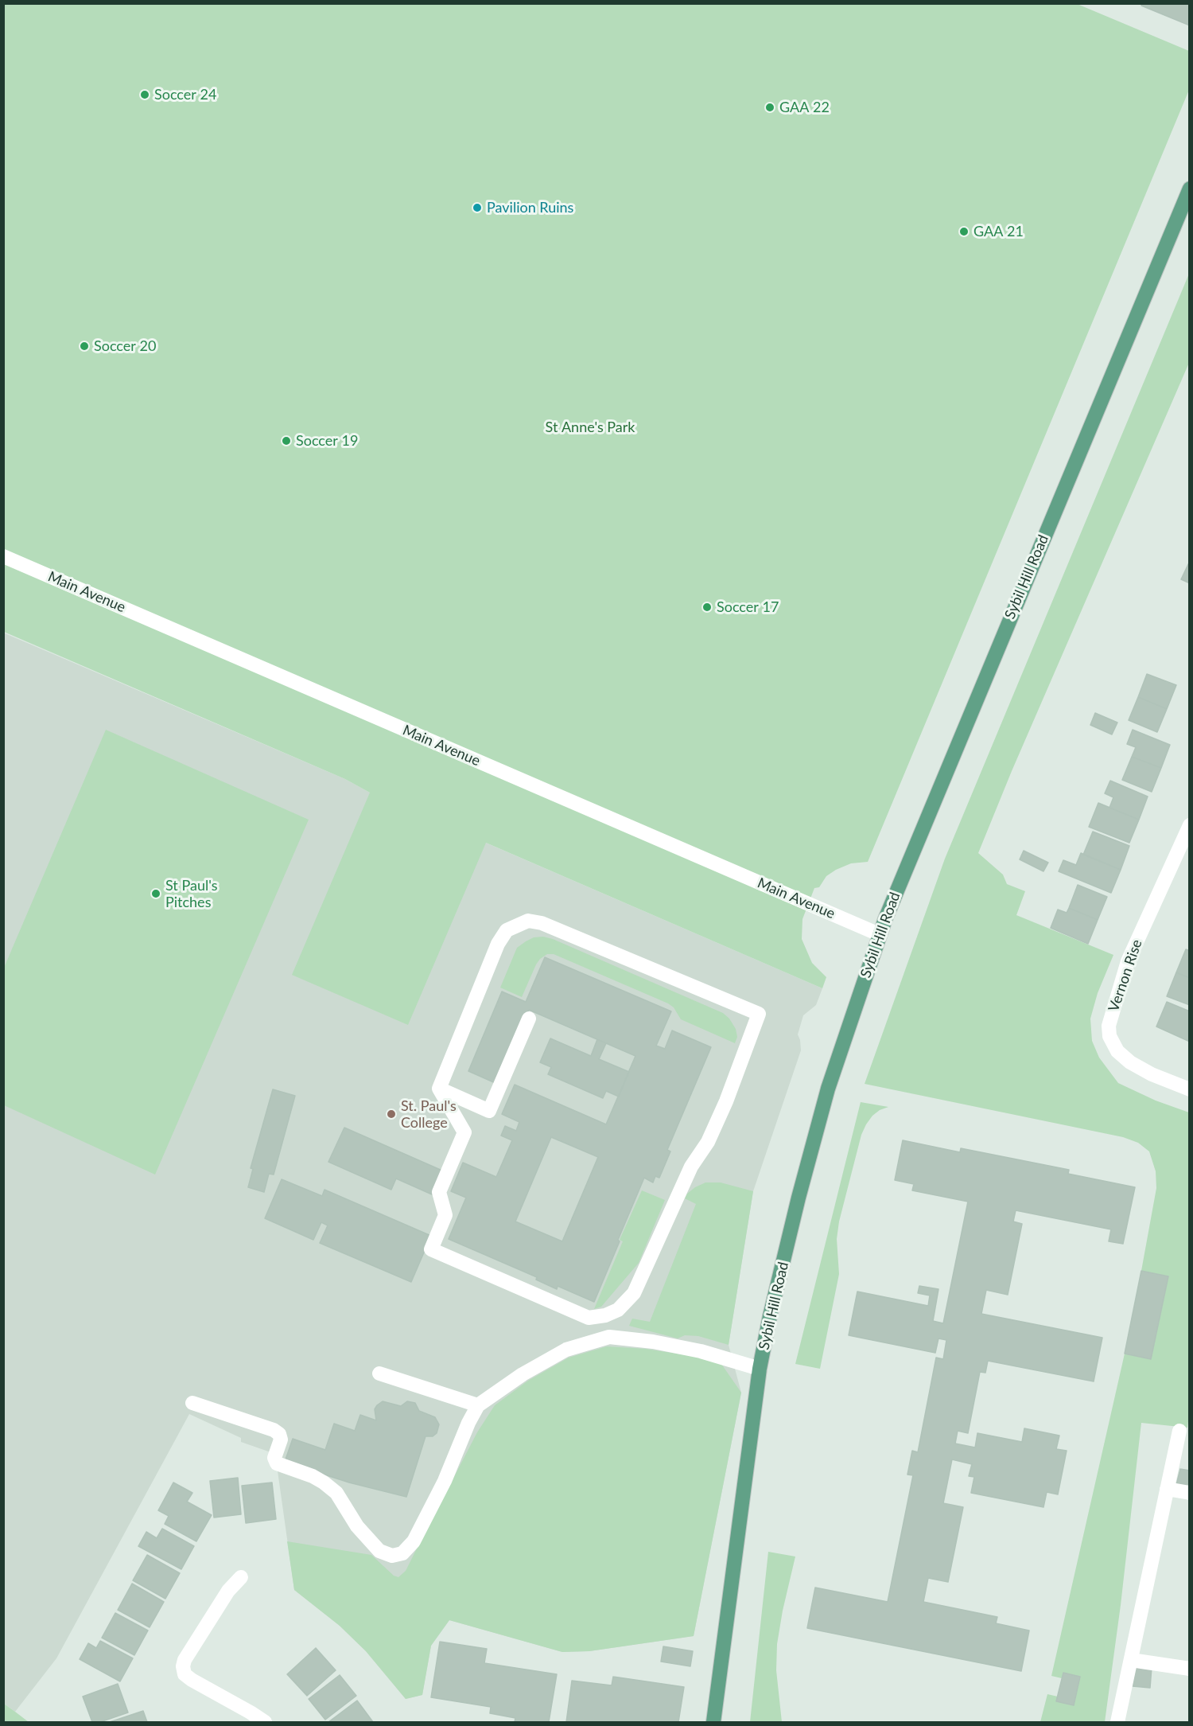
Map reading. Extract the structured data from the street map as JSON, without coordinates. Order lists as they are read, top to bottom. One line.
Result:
{"streets":{"main road":["Sybil Hill Road"],"street":["Main Avenue","Vernon Rise"]},"crossings":[["Sybil Hill Road","Main Avenue"]],"parks":["St Anne's Park"],"places":["Soccer 24","GAA 22","Pavilion Ruins","GAA 21","Soccer 20","Soccer 19","Soccer 17","St Paul's Pitches","St. Paul's College"]}
